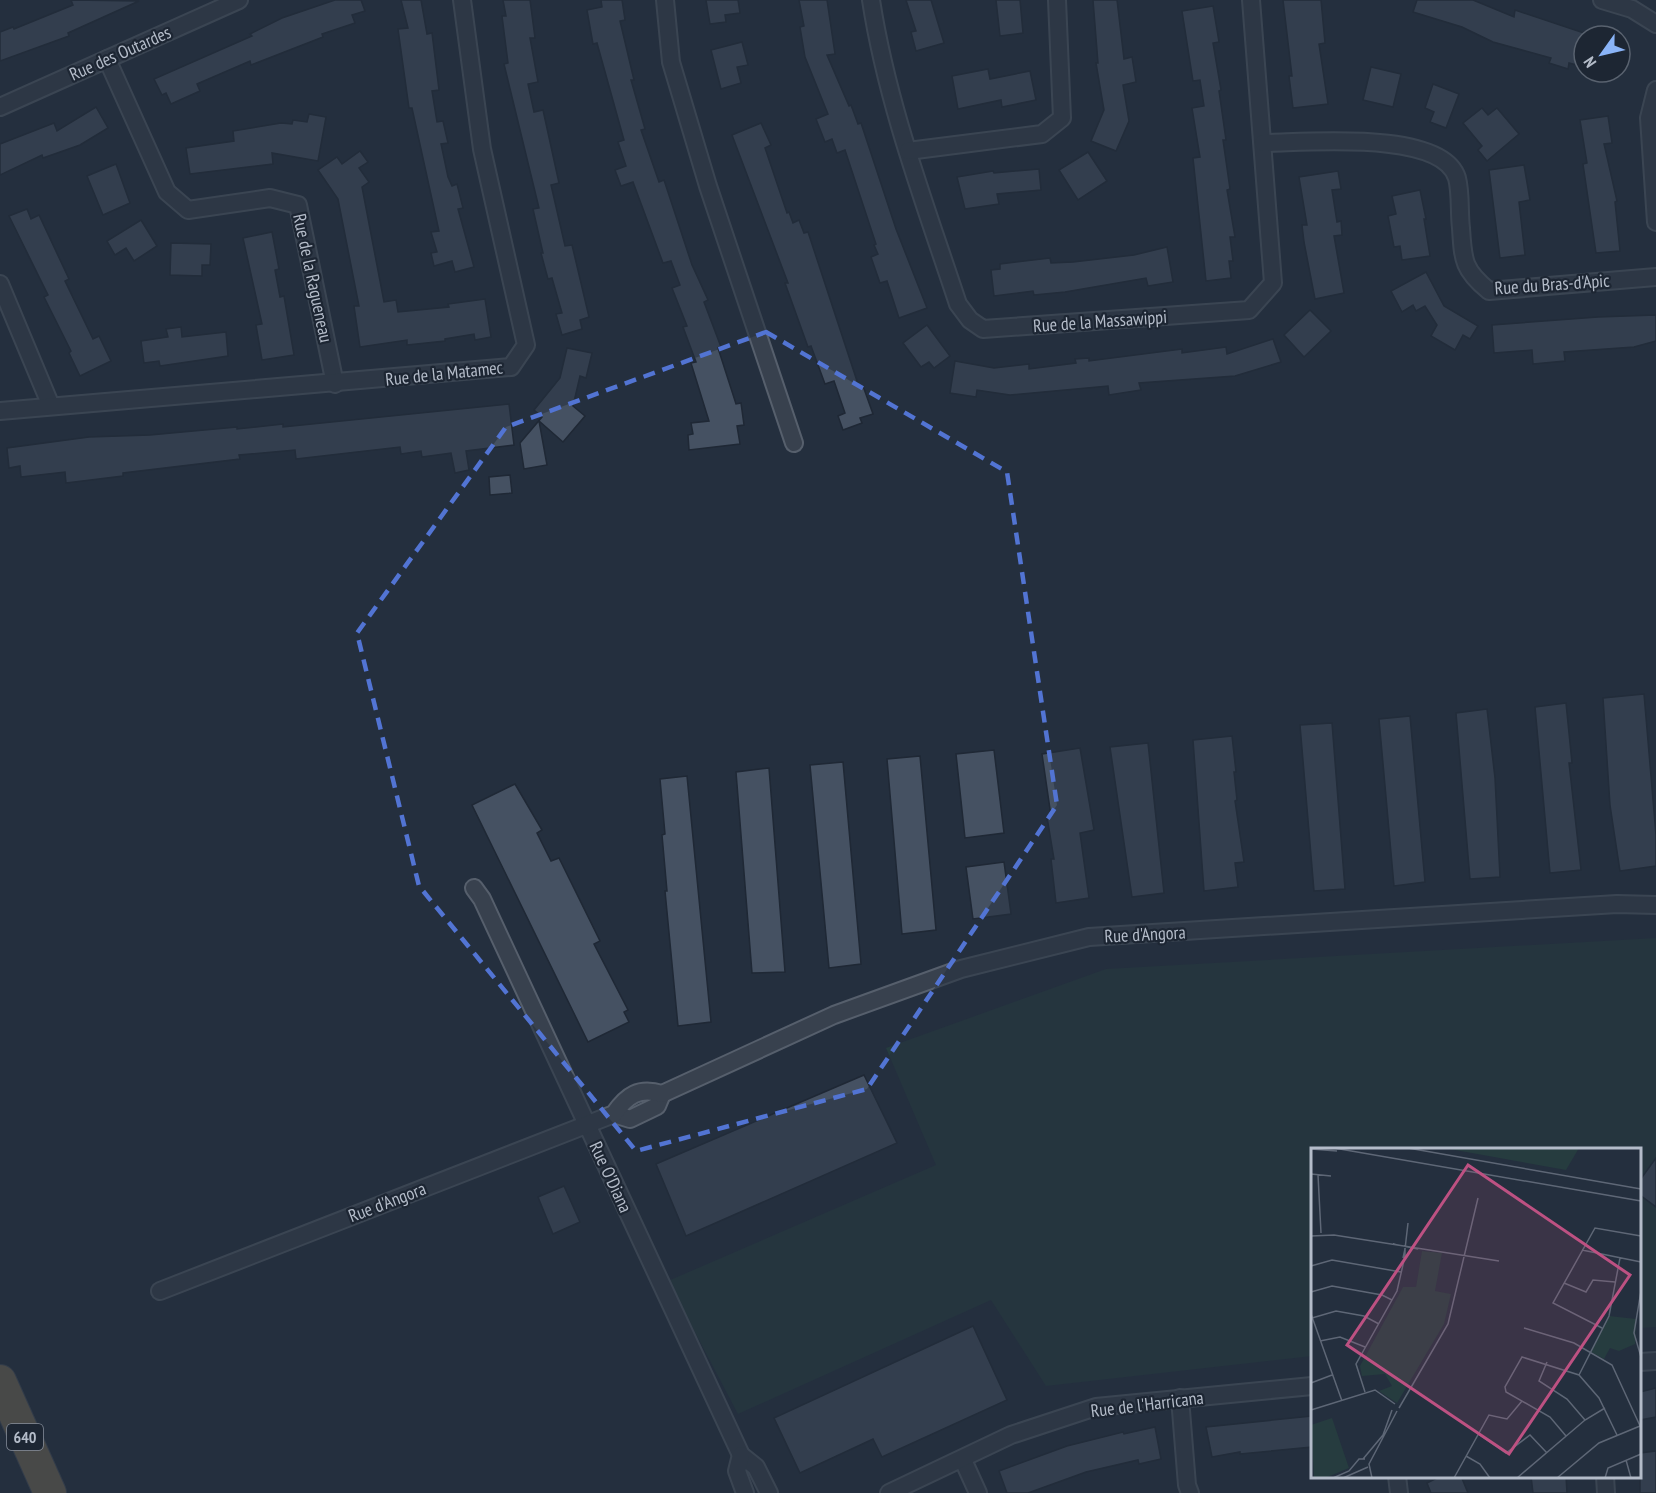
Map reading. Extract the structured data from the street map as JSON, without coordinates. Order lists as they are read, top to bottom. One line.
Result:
{"streets":{"highway":["640"],"street":["Rue des Outardes","Rue de la Ragueneau","Rue du Bras-d'Apic","Rue de la Massawippi","Rue de la Matamec","Rue d'Angora","Rue O'Diana","Rue de l'Harricana"]},"crossings":[["Rue des Outardes","Rue de la Ragueneau"],["Rue de la Ragueneau","Rue de la Matamec"],["Rue du Bras-d'Apic","Rue de la Massawippi"],["Rue d'Angora","Rue O'Diana"]],"north":"bottom left"}
